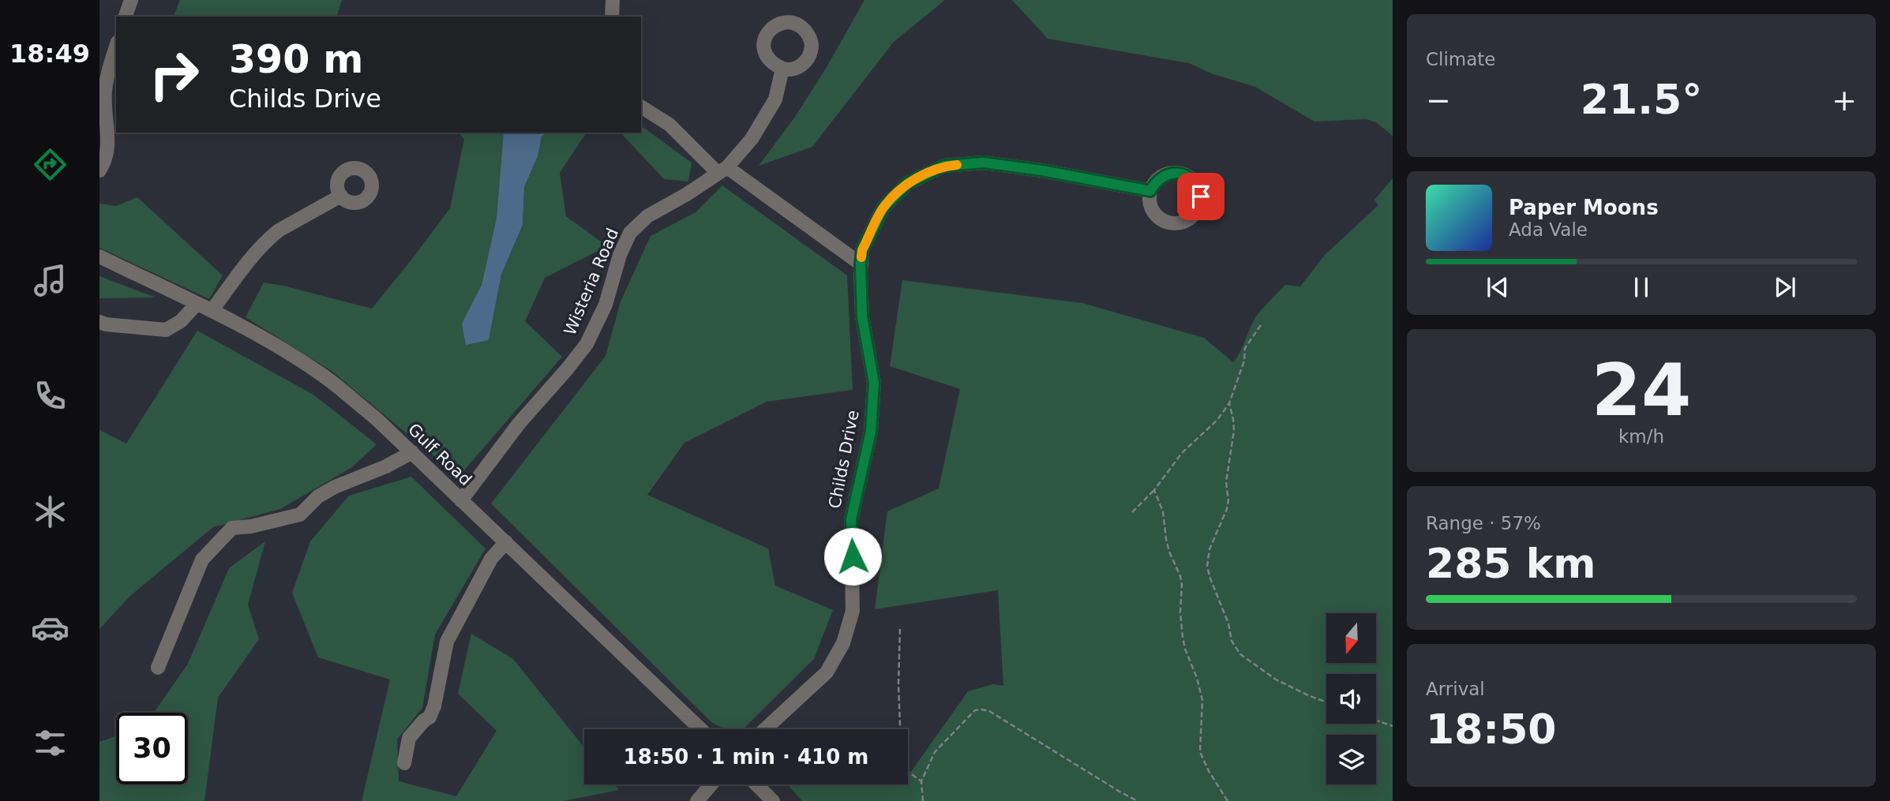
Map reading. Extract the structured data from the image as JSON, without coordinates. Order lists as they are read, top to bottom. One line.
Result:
{"streets":{"street":["Wisteria Road","Gulf Road","Childs Drive"]},"crossings":[["Wisteria Road","Gulf Road"]],"north":"bottom","page":{"tabs":"18:49","tile":["Climate",["24","km/h"],["Range · 57%","285 km"],["Arrival","18:50"]],"turn":["390 m","Childs Drive"],"heat":["−","21.5°","+"],"song":["Paper Moons","Ada Vale"],"limit":"30","trip":"18:50 · 1 min · 410 m"}}
